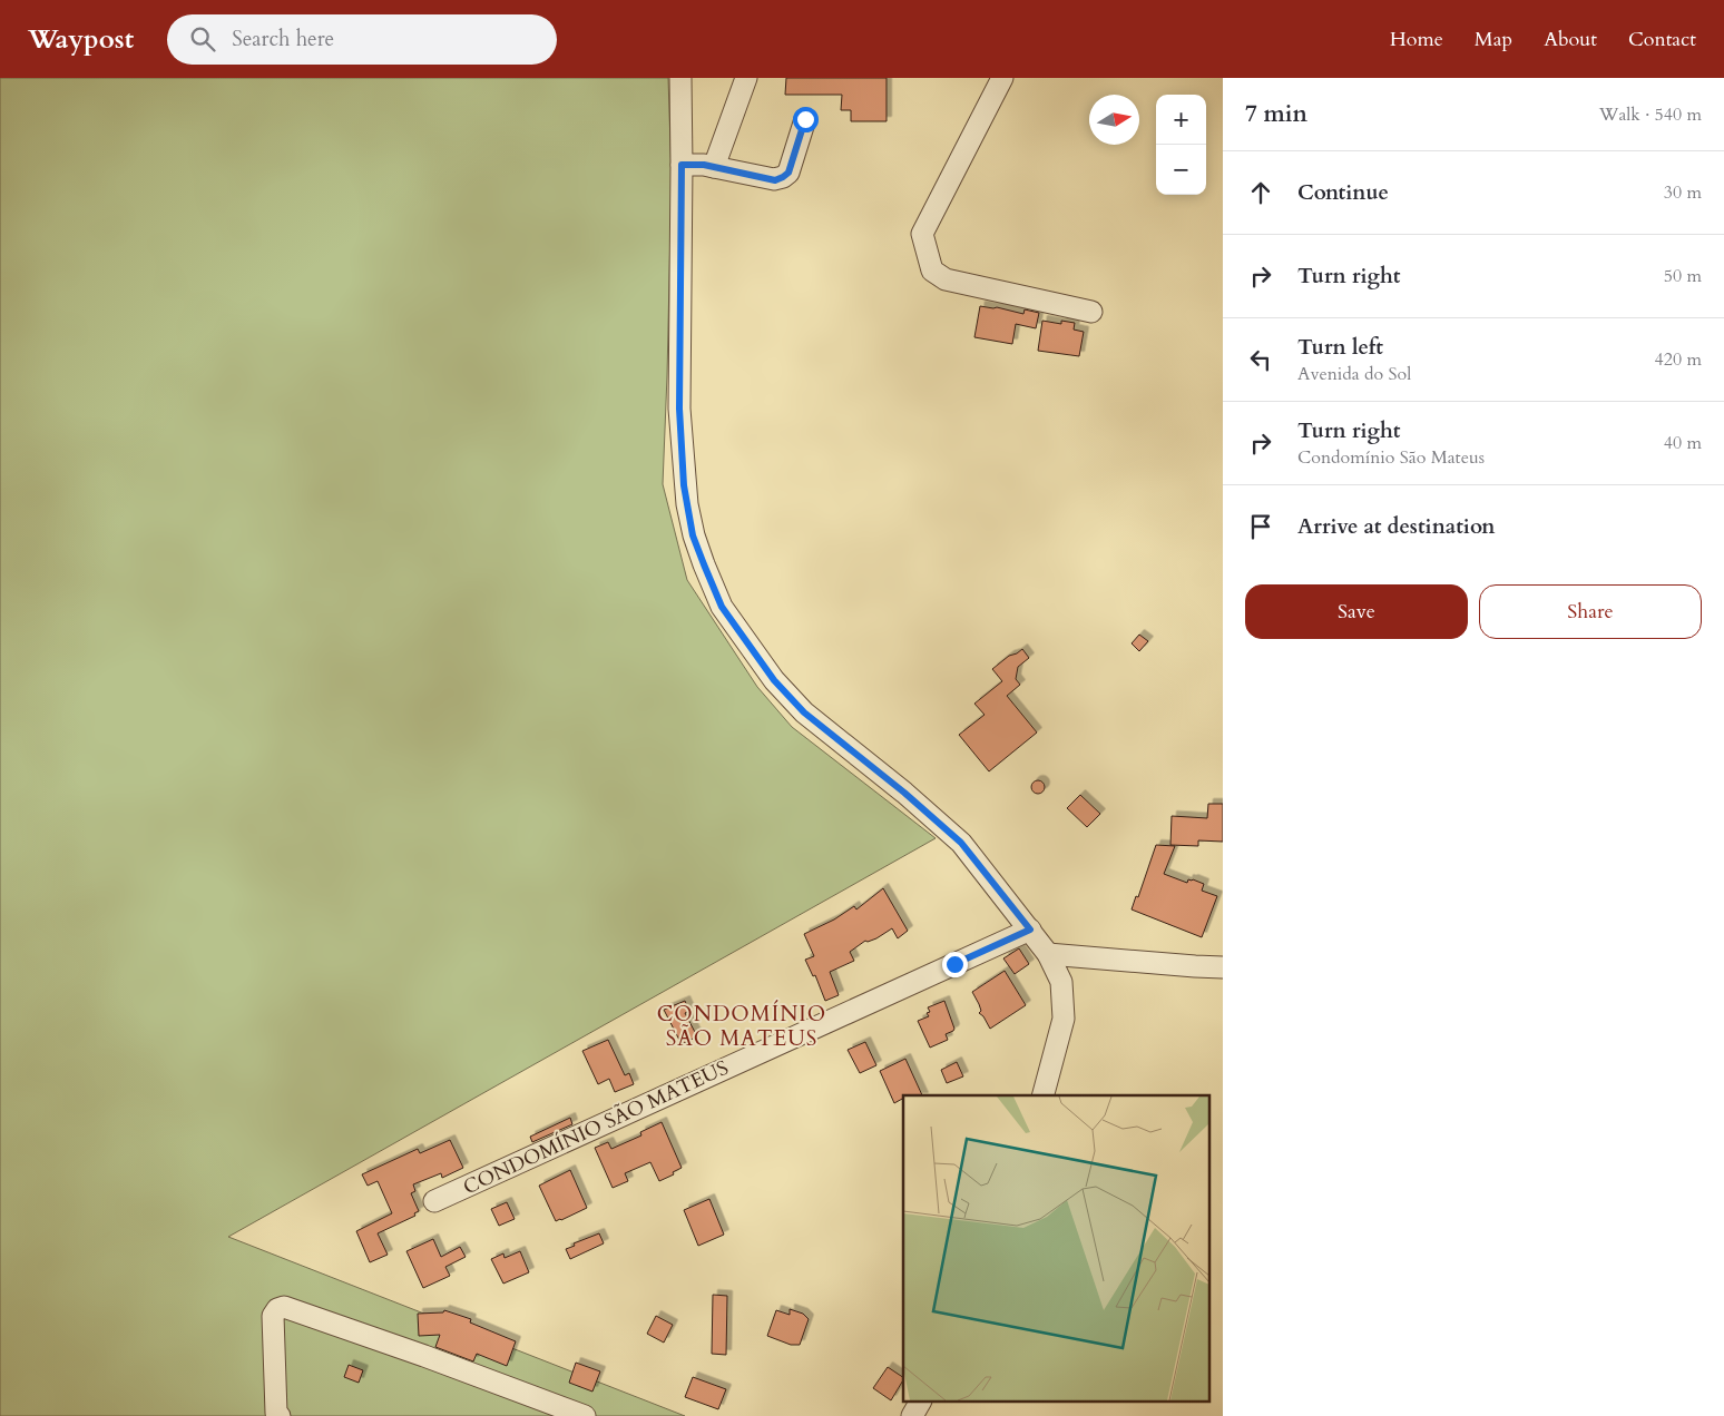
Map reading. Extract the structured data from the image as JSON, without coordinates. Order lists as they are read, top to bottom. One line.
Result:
{"streets":{"street":["CONDOMÍNIO SÃO MATEUS"]},"districts":["CONDOMÍNIO SÃO MATEUS"],"north":"right","page":{"header":"Waypost","search":"Search here","nav":["Home","Map","About","Contact"],"heading":["7 min","Walk · 540 m"],"map_buttons":["+","−"],"list":[["Continue","30 m"],["Turn right","50 m"],["Turn left","Avenida do Sol","420 m"],["Turn right","Condomínio São Mateus","40 m"],"Arrive at destination"],"buttons":["Save","Share"]}}
